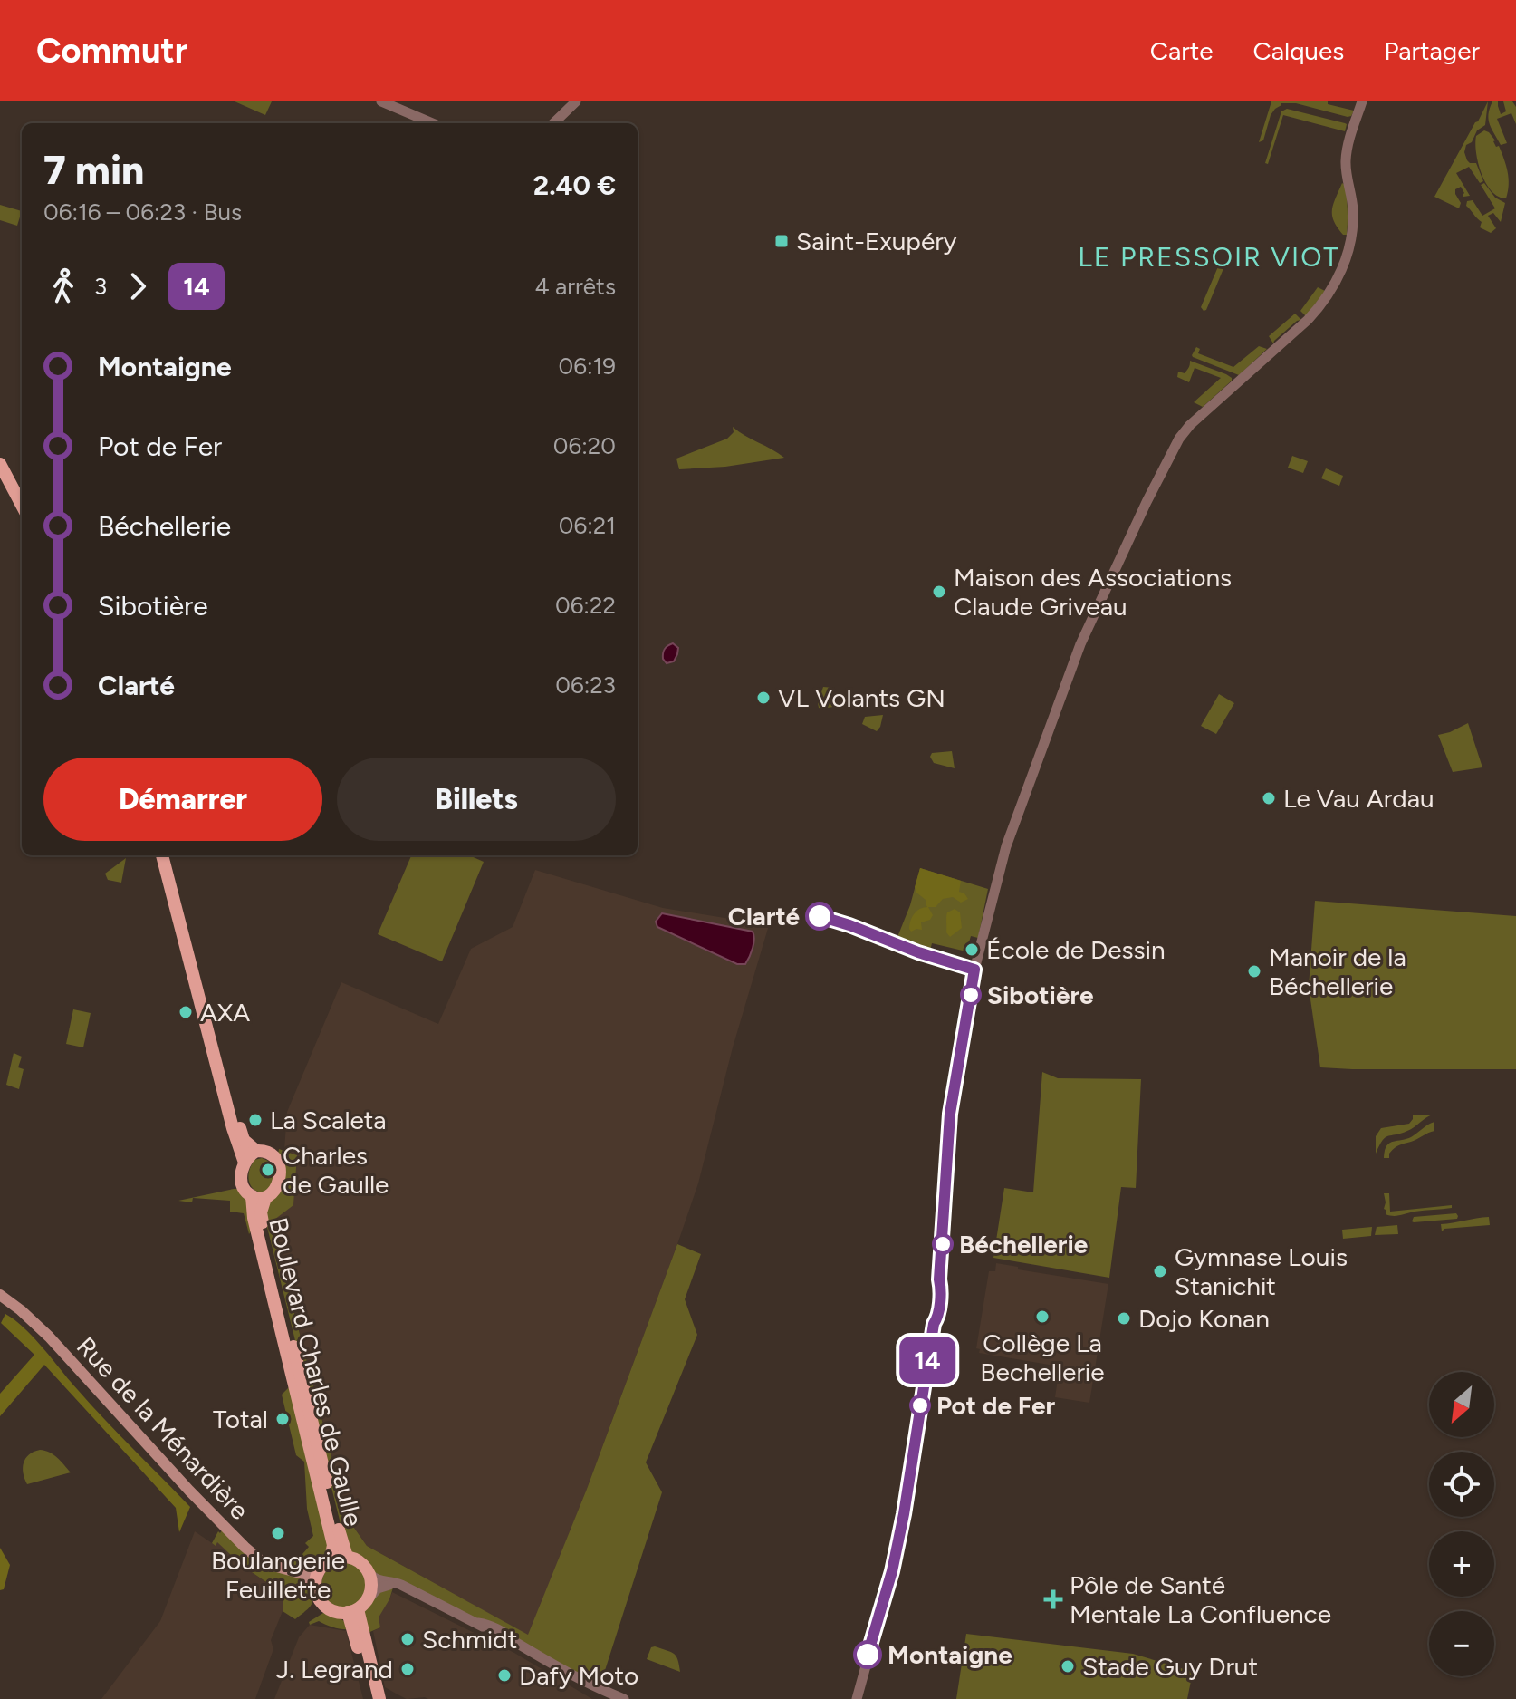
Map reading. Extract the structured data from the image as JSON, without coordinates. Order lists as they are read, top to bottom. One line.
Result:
{"streets":{"main road":["Boulevard Charles de Gaulle","Rue de la Ménardière"]},"crossings":[["Boulevard Charles de Gaulle","Rue de la Ménardière"]],"districts":["LE PRESSOIR VIOT"],"places":{"transit":["Saint-Exupéry"],"other":["Maison des Associations Claude Griveau","VL Volants GN","Le Vau Ardau","Clarté","École de Dessin","Manoir de la Béchellerie","Sibotière","AXA","La Scaleta","Charles de Gaulle","Béchellerie","Gymnase Louis Stanichit","Collège La Bechellerie","Dojo Konan","Pot de Fer","Total","Boulangerie Feuillette","Schmidt","Montaigne","Stade Guy Drut","J. Legrand","Dafy Moto"],"health":["Pôle de Santé Mentale La Confluence"]},"lines":["bus line 14"],"north":"bottom left","page":{"header":"Commutr","nav":["Carte","Calques","Partager"],"on_map":"14","heading":["7 min","06:16 – 06:23 · Bus","2.40 €"],"legs":["3","14","4 arrêts"],"list":[{"name":"Montaigne","value":"06:19"},{"name":"Pot de Fer","value":"06:20"},{"name":"Béchellerie","value":"06:21"},{"name":"Sibotière","value":"06:22"},{"name":"Clarté","value":"06:23"}],"buttons":["Démarrer","Billets"],"map_buttons":["+","−"]}}
